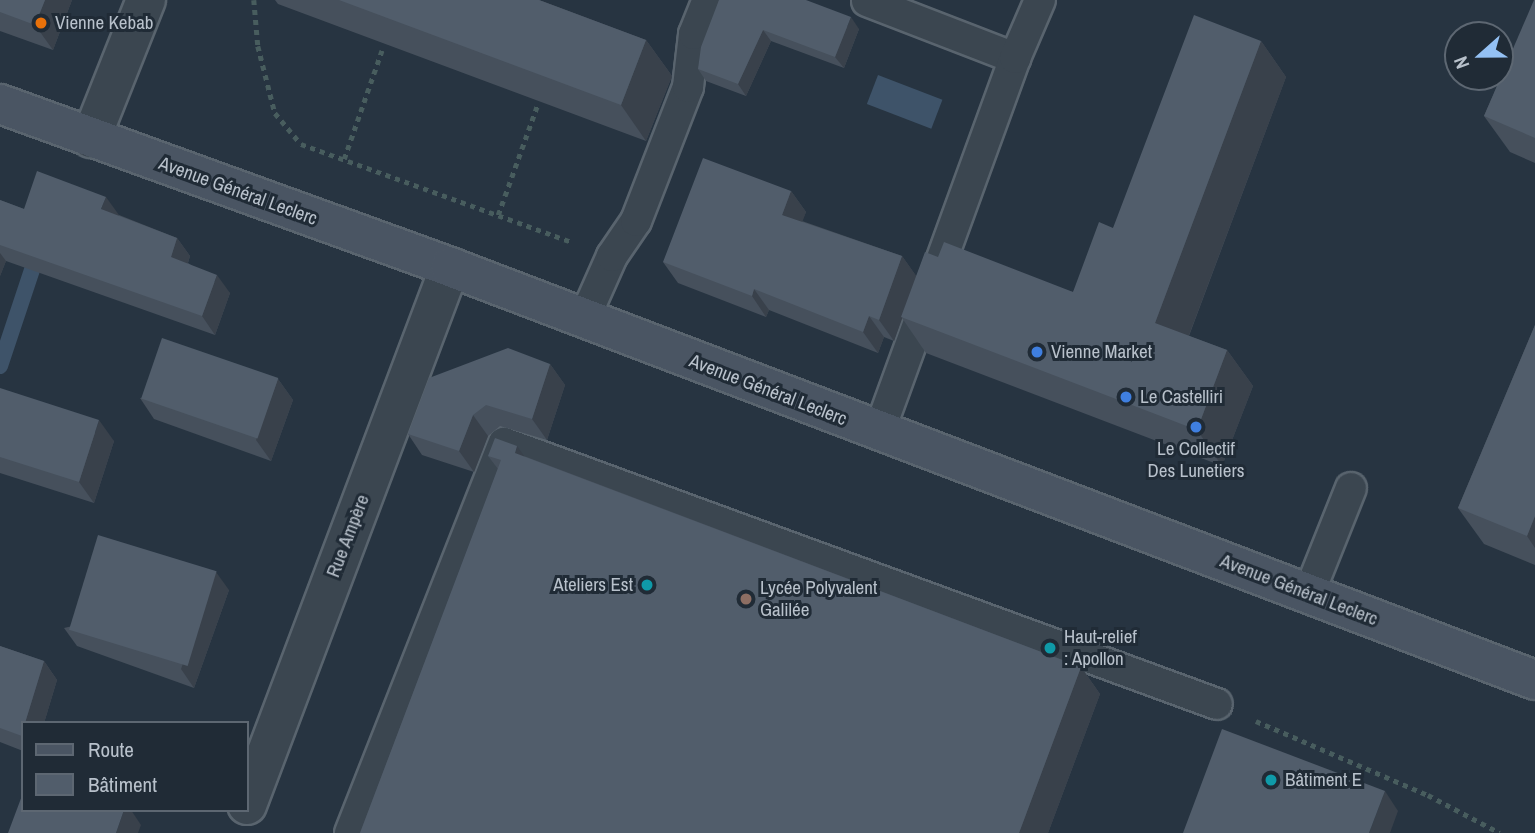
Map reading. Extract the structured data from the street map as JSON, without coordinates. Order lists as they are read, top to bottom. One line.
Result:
{"streets":{"main road":["Avenue Général Leclerc"],"street":["Rue Ampère"]},"crossings":[["Avenue Général Leclerc","Rue Ampère"]],"places":["Vienne Kebab","Vienne Market","Le Castelliri","Le Collectif Des Lunetiers","Ateliers Est","Lycée Polyvalent Galilée","Haut-relief : Apollon","Bâtiment E"],"legend":["Route","Bâtiment"],"north":"left"}
